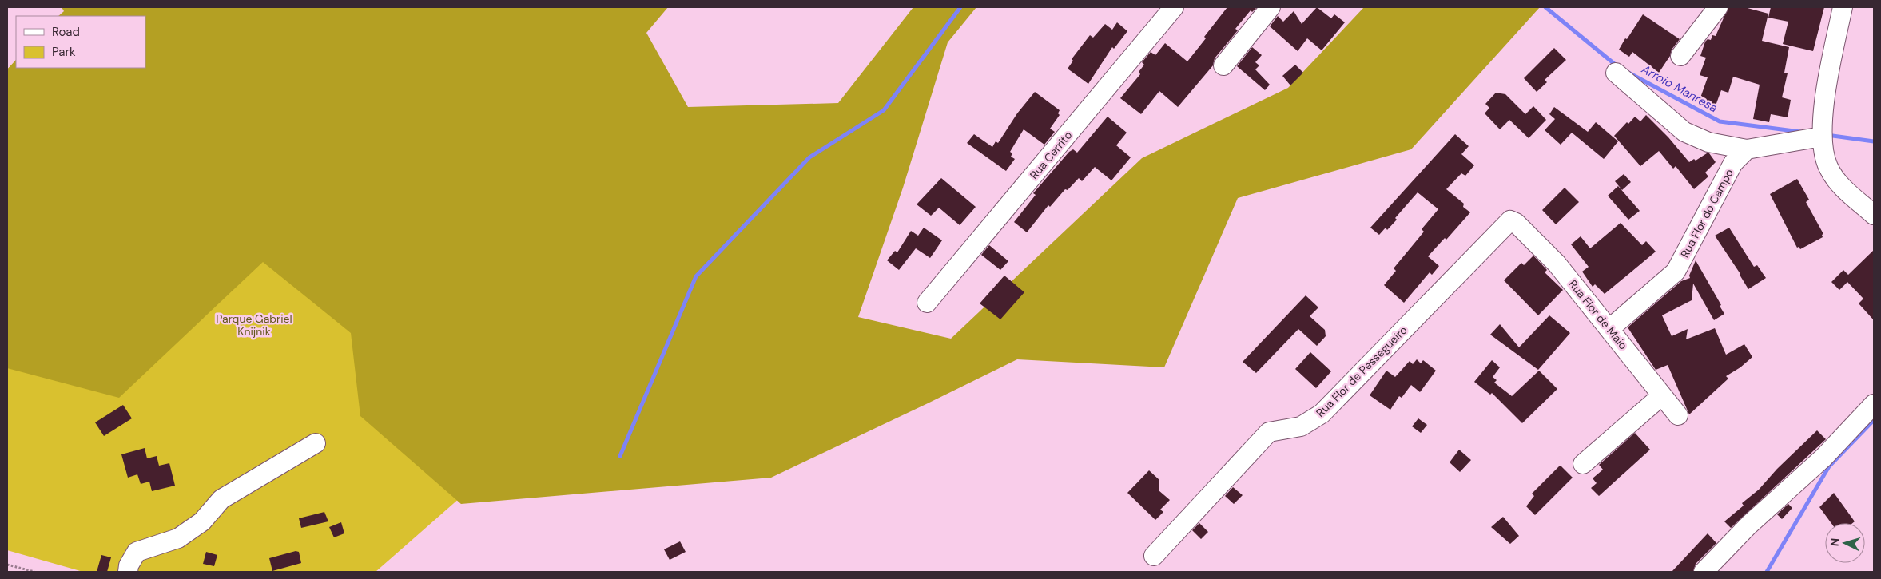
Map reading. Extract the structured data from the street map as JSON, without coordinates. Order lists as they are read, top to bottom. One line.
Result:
{"streets":{"street":["Rua Cerrito","Rua Flor do Campo","Rua Flor de Maio","Rua Flor de Pessegueiro"]},"crossings":[["Rua Flor do Campo","Rua Flor de Maio"],["Rua Flor de Maio","Rua Flor de Pessegueiro"]],"water":["Arroio Manresa"],"parks":["Parque Gabriel Knijnik"],"legend":["Road","Park"],"north":"left"}
